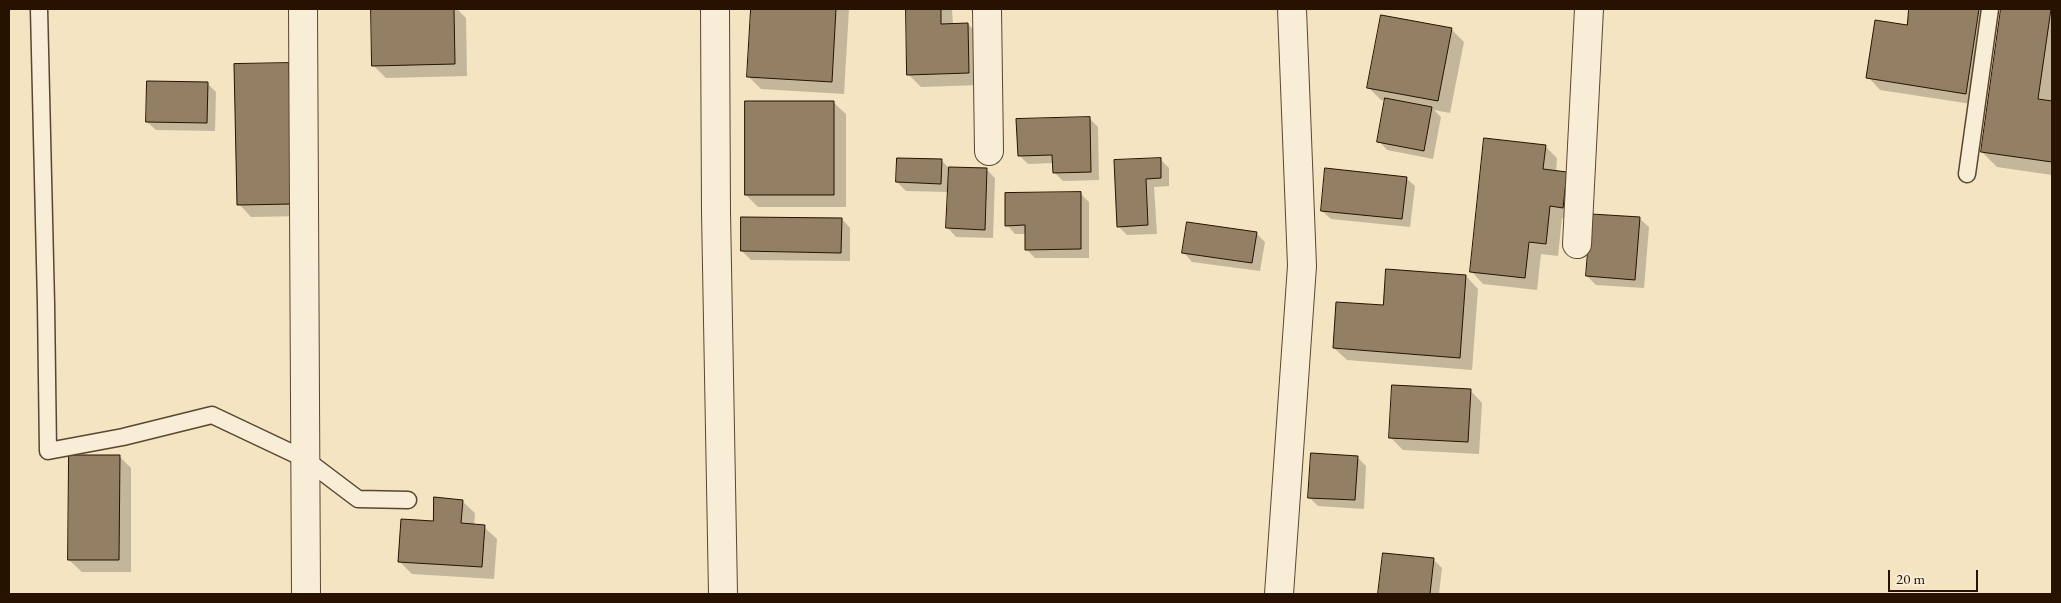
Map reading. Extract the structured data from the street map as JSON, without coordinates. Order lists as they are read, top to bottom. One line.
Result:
{"scale_bar":"20 m"}
